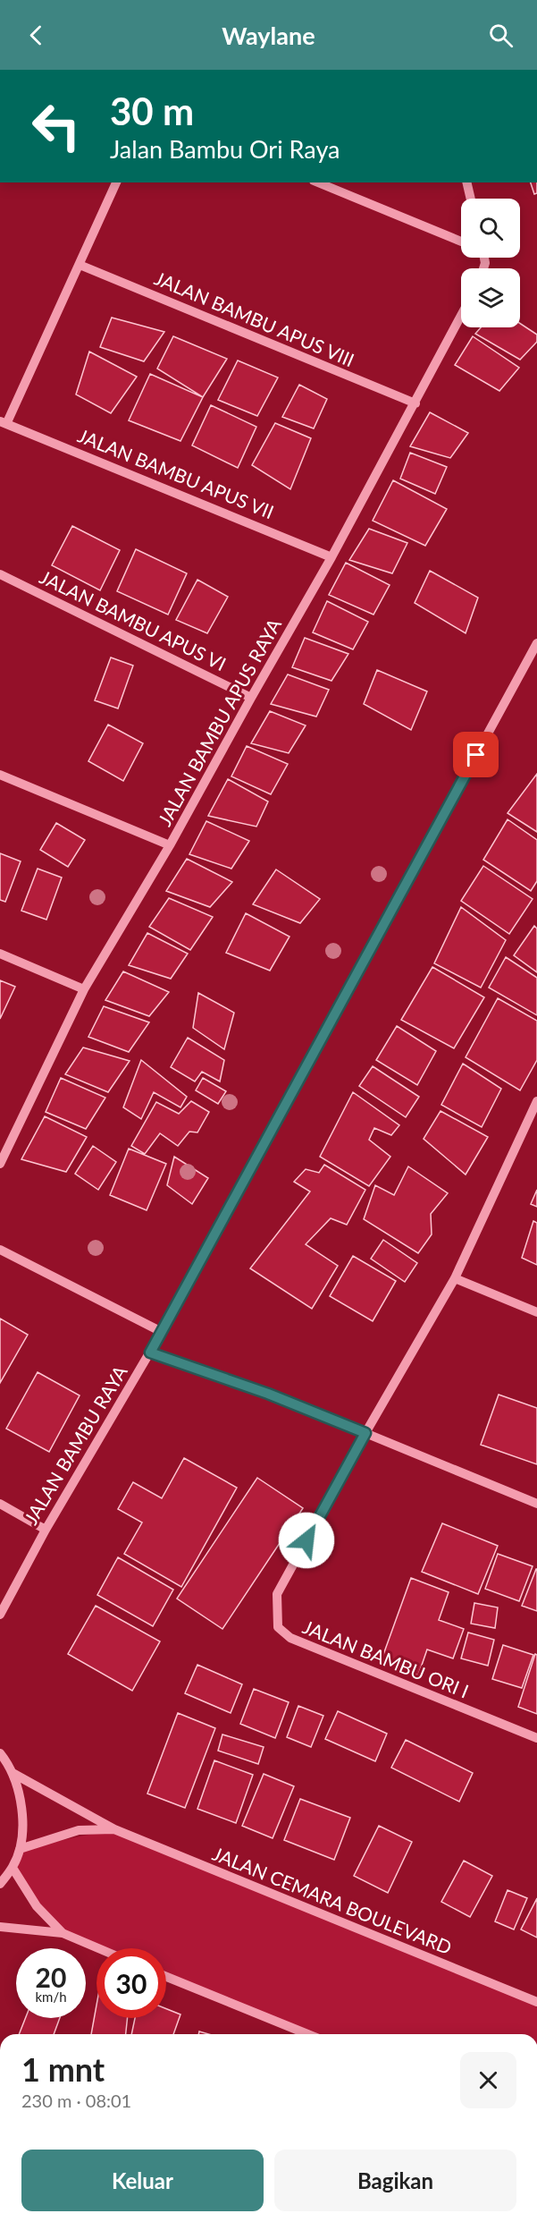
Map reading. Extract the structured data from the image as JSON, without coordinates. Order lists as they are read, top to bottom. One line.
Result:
{"streets":{"street":["JALAN BAMBU APUS VIII","JALAN BAMBU APUS VII","JALAN BAMBU APUS VI","JALAN BAMBU APUS RAYA","JALAN BAMBU RAYA","JALAN BAMBU ORI I","JALAN CEMARA BOULEVARD"]},"crossings":[["JALAN BAMBU APUS VIII","JALAN BAMBU APUS RAYA"],["JALAN BAMBU APUS VII","JALAN BAMBU APUS RAYA"],["JALAN BAMBU APUS VI","JALAN BAMBU APUS RAYA"]],"page":{"header":"Waylane","turn":["30 m","Jalan Bambu Ori Raya"],"speed":"20 km/h","limit":"30","heading":["1 mnt","230 m · 08:01"],"buttons":["Keluar","Bagikan"]}}
